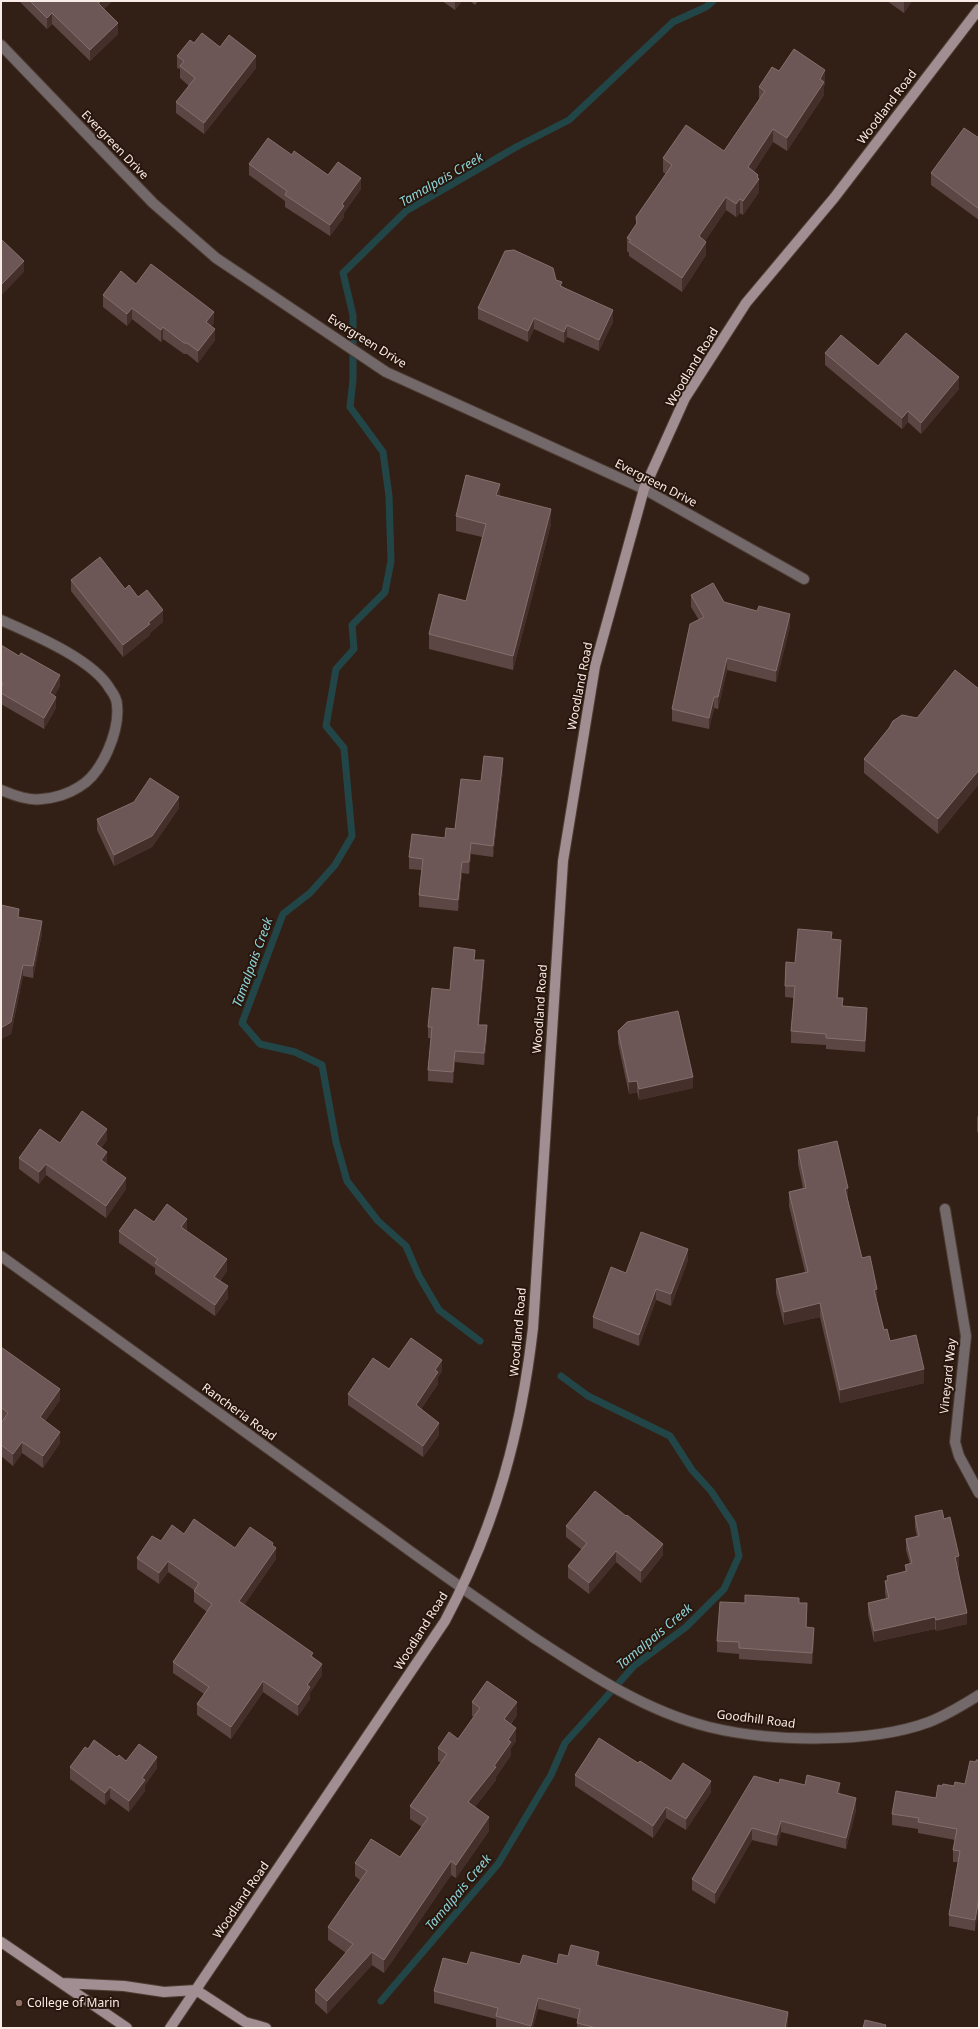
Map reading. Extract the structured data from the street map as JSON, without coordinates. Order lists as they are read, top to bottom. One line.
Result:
{"streets":{"street":["Woodland Road","Evergreen Drive","Vineyard Way","Rancheria Road","Goodhill Road"]},"crossings":[["Woodland Road","Evergreen Drive"],["Woodland Road","Rancheria Road"],["Woodland Road","Goodhill Road"],["Rancheria Road","Goodhill Road"]],"water":["Tamalpais Creek"],"places":["College of Marin"]}
